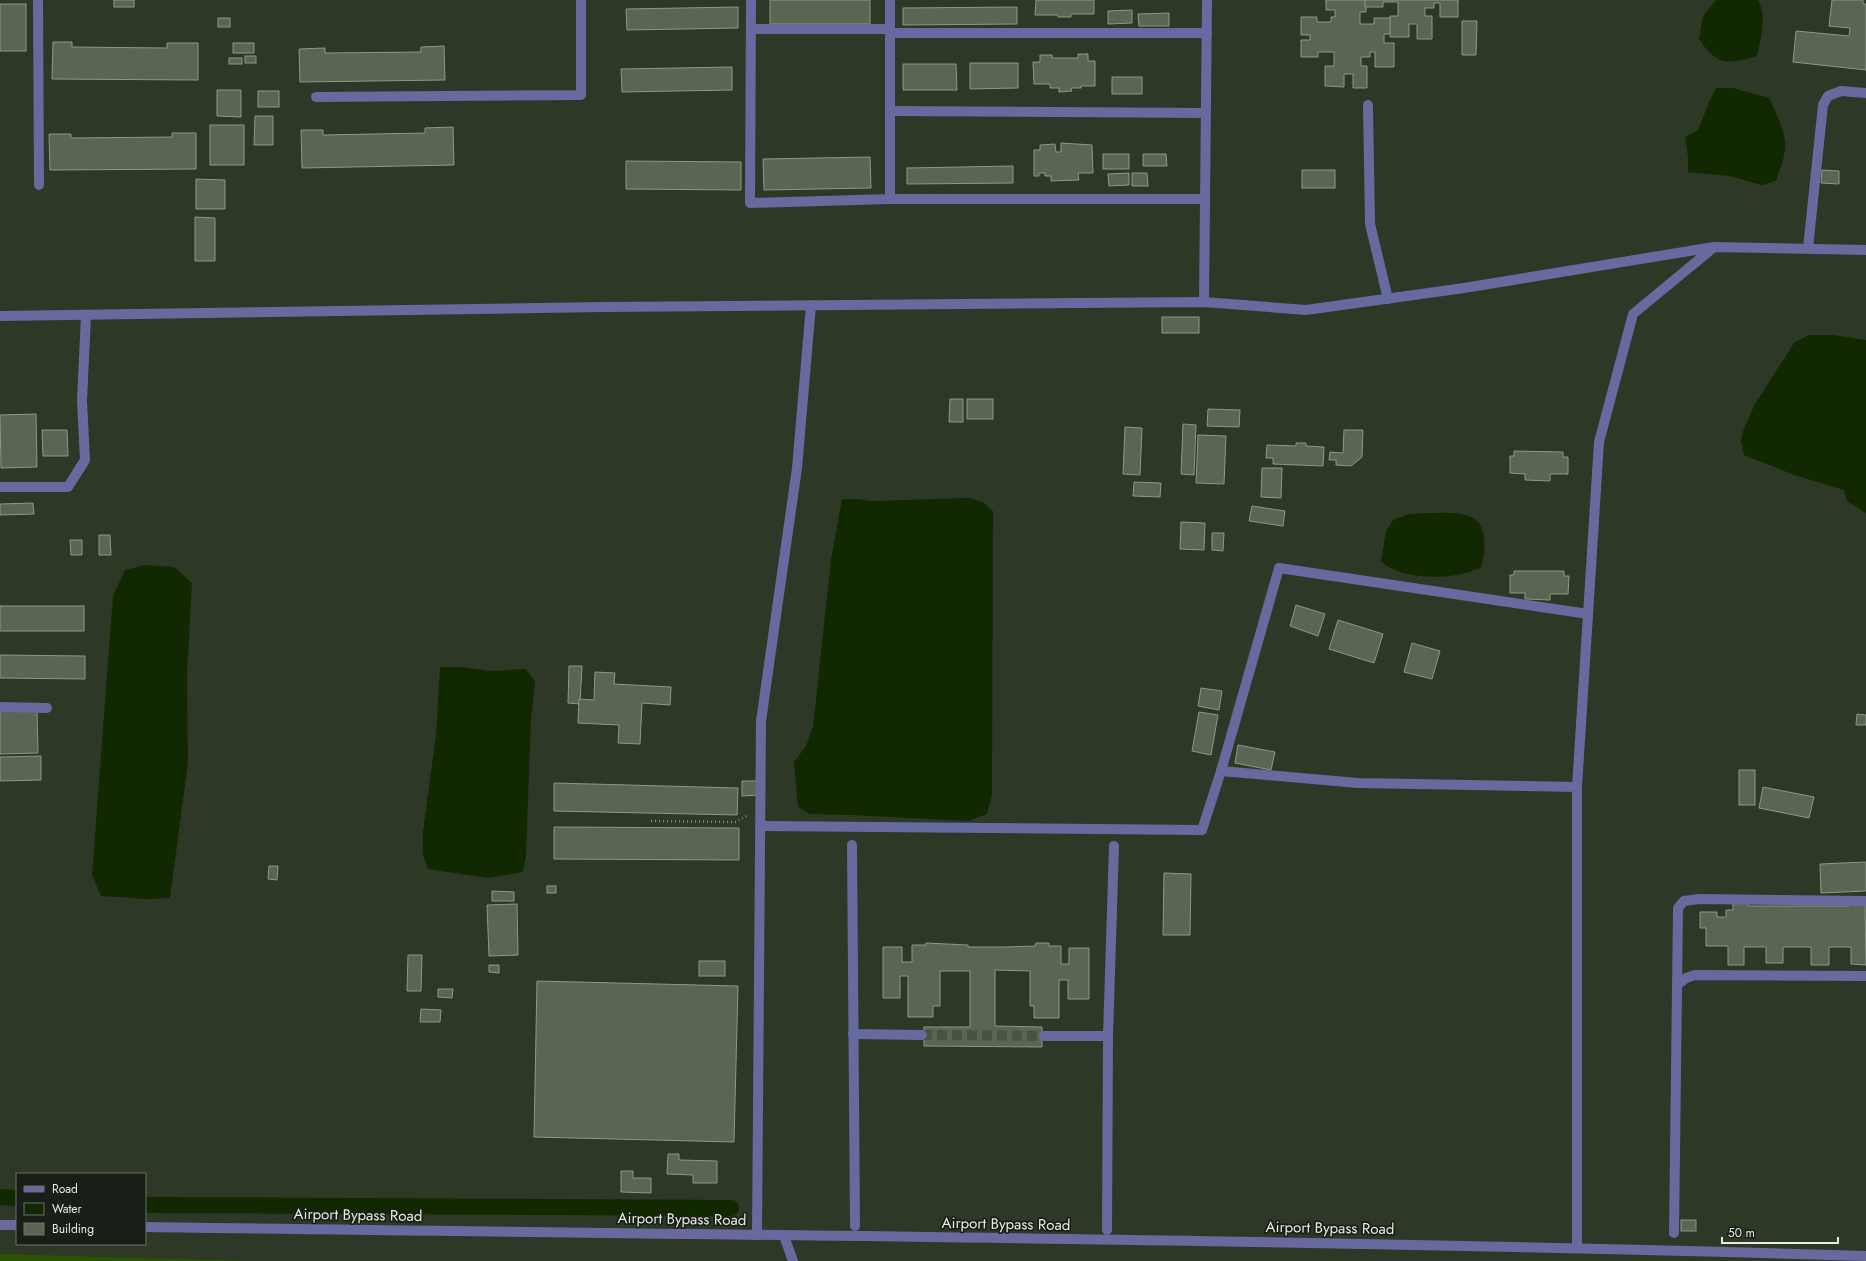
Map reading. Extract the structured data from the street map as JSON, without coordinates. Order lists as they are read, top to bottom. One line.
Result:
{"streets":{"street":["Airport Bypass Road"]},"legend":["Road","Water","Building"],"scale_bar":"50 m"}
